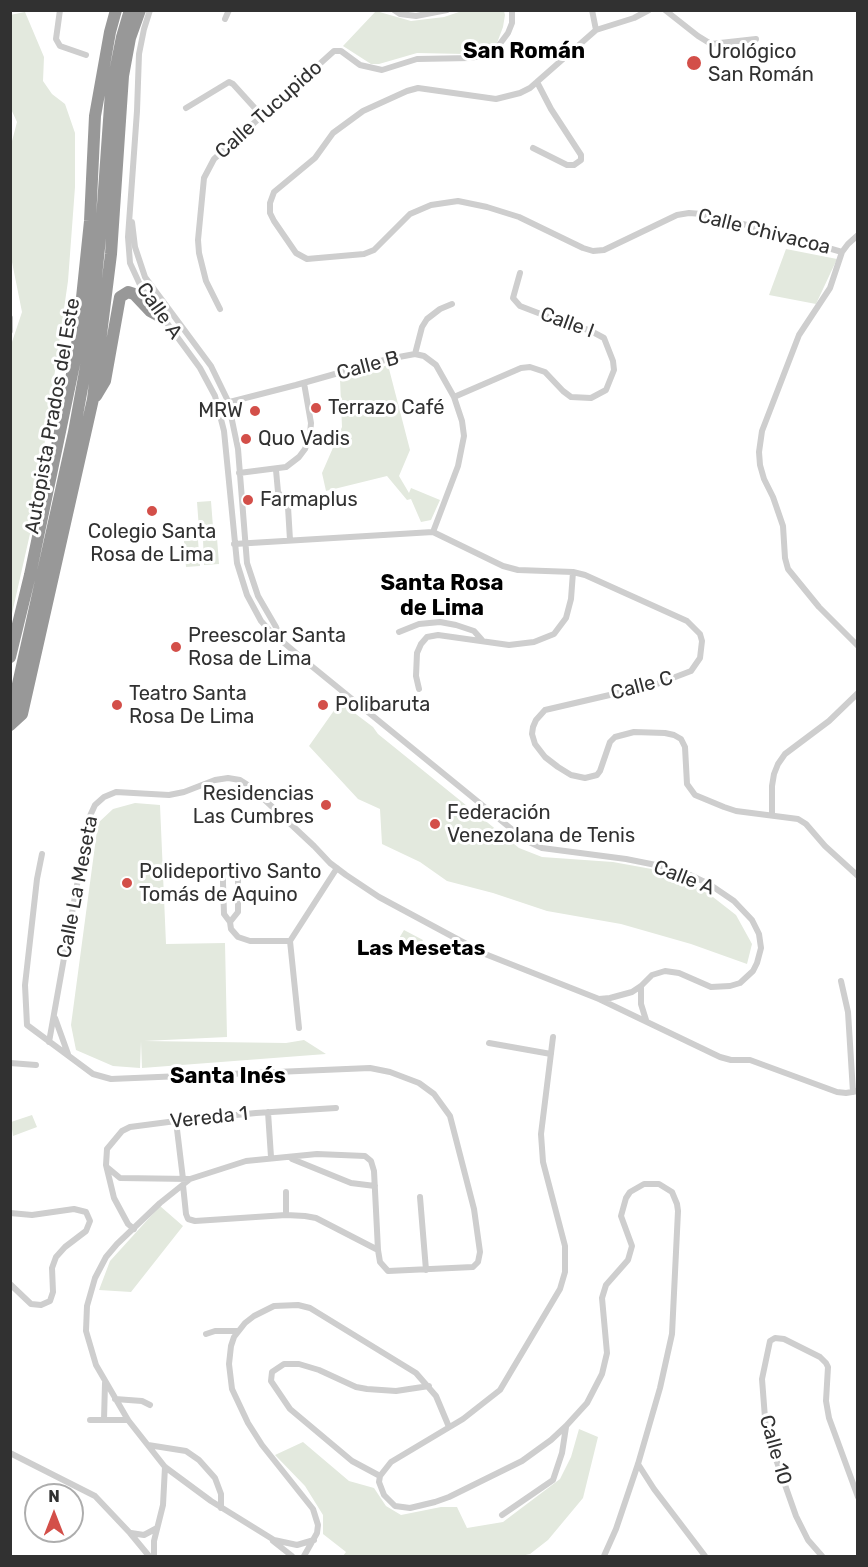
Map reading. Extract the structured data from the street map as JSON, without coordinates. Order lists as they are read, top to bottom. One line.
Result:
{"streets":{"highway":["Autopista Prados del Este"],"street":["Calle Tucupido","Calle Chivacoa","Calle A","Calle I","Calle B","Calle C","Calle La Meseta","Vereda 1","Calle 10"]},"crossings":[["Calle A","Calle B"],["Calle A","Calle C"],["Calle A","Calle La Meseta"],["Calle I","Calle B"],["Calle B","Calle C"]],"districts":["San Román","Santa Rosa de Lima","Las Mesetas","Santa Inés"],"places":["Urológico San Román","Terrazo Café","MRW","Quo Vadis","Farmaplus","Colegio Santa Rosa de Lima","Preescolar Santa Rosa de Lima","Teatro Santa Rosa De Lima","Polibaruta","Residencias Las Cumbres","Federación Venezolana de Tenis","Polideportivo Santo Tomás de Aquino"],"north":"top"}
